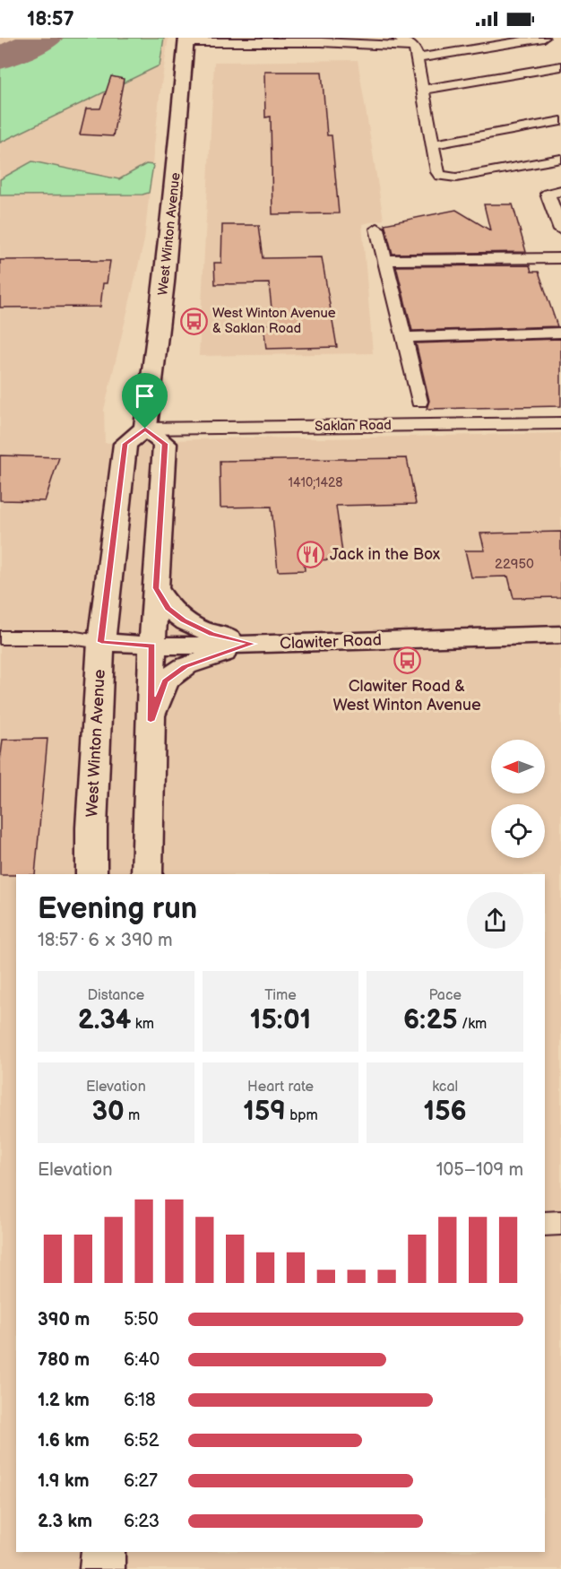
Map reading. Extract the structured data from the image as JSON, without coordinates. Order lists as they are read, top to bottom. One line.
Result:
{"streets":{"main road":["West Winton Avenue","Clawiter Road"],"street":["Saklan Road"]},"crossings":[["West Winton Avenue","Saklan Road"],["West Winton Avenue","Clawiter Road"]],"places":{"bus stop":["West Winton Avenue & Saklan Road","Clawiter Road & West Winton Avenue"],"restaurant":["Jack in the Box"]},"house_numbers":["1410;1428","22950"],"north":"left","page":{"status":"18:57","heading":["Evening run","18:57 · 6 × 390 m"],"stats":[["Distance","2.34 km"],["Time","15:01"],["Pace","6:25 /km"],["Elevation","30 m"],["Heart rate","159 bpm"],["kcal","156"]],"chart":["Elevation","105–109 m"],"list":[{"name":"390 m","note":"5:50"},{"name":"780 m","note":"6:40"},{"name":"1.2 km","note":"6:18"},{"name":"1.6 km","note":"6:52"},{"name":"1.9 km","note":"6:27"},{"name":"2.3 km","note":"6:23"}]}}
